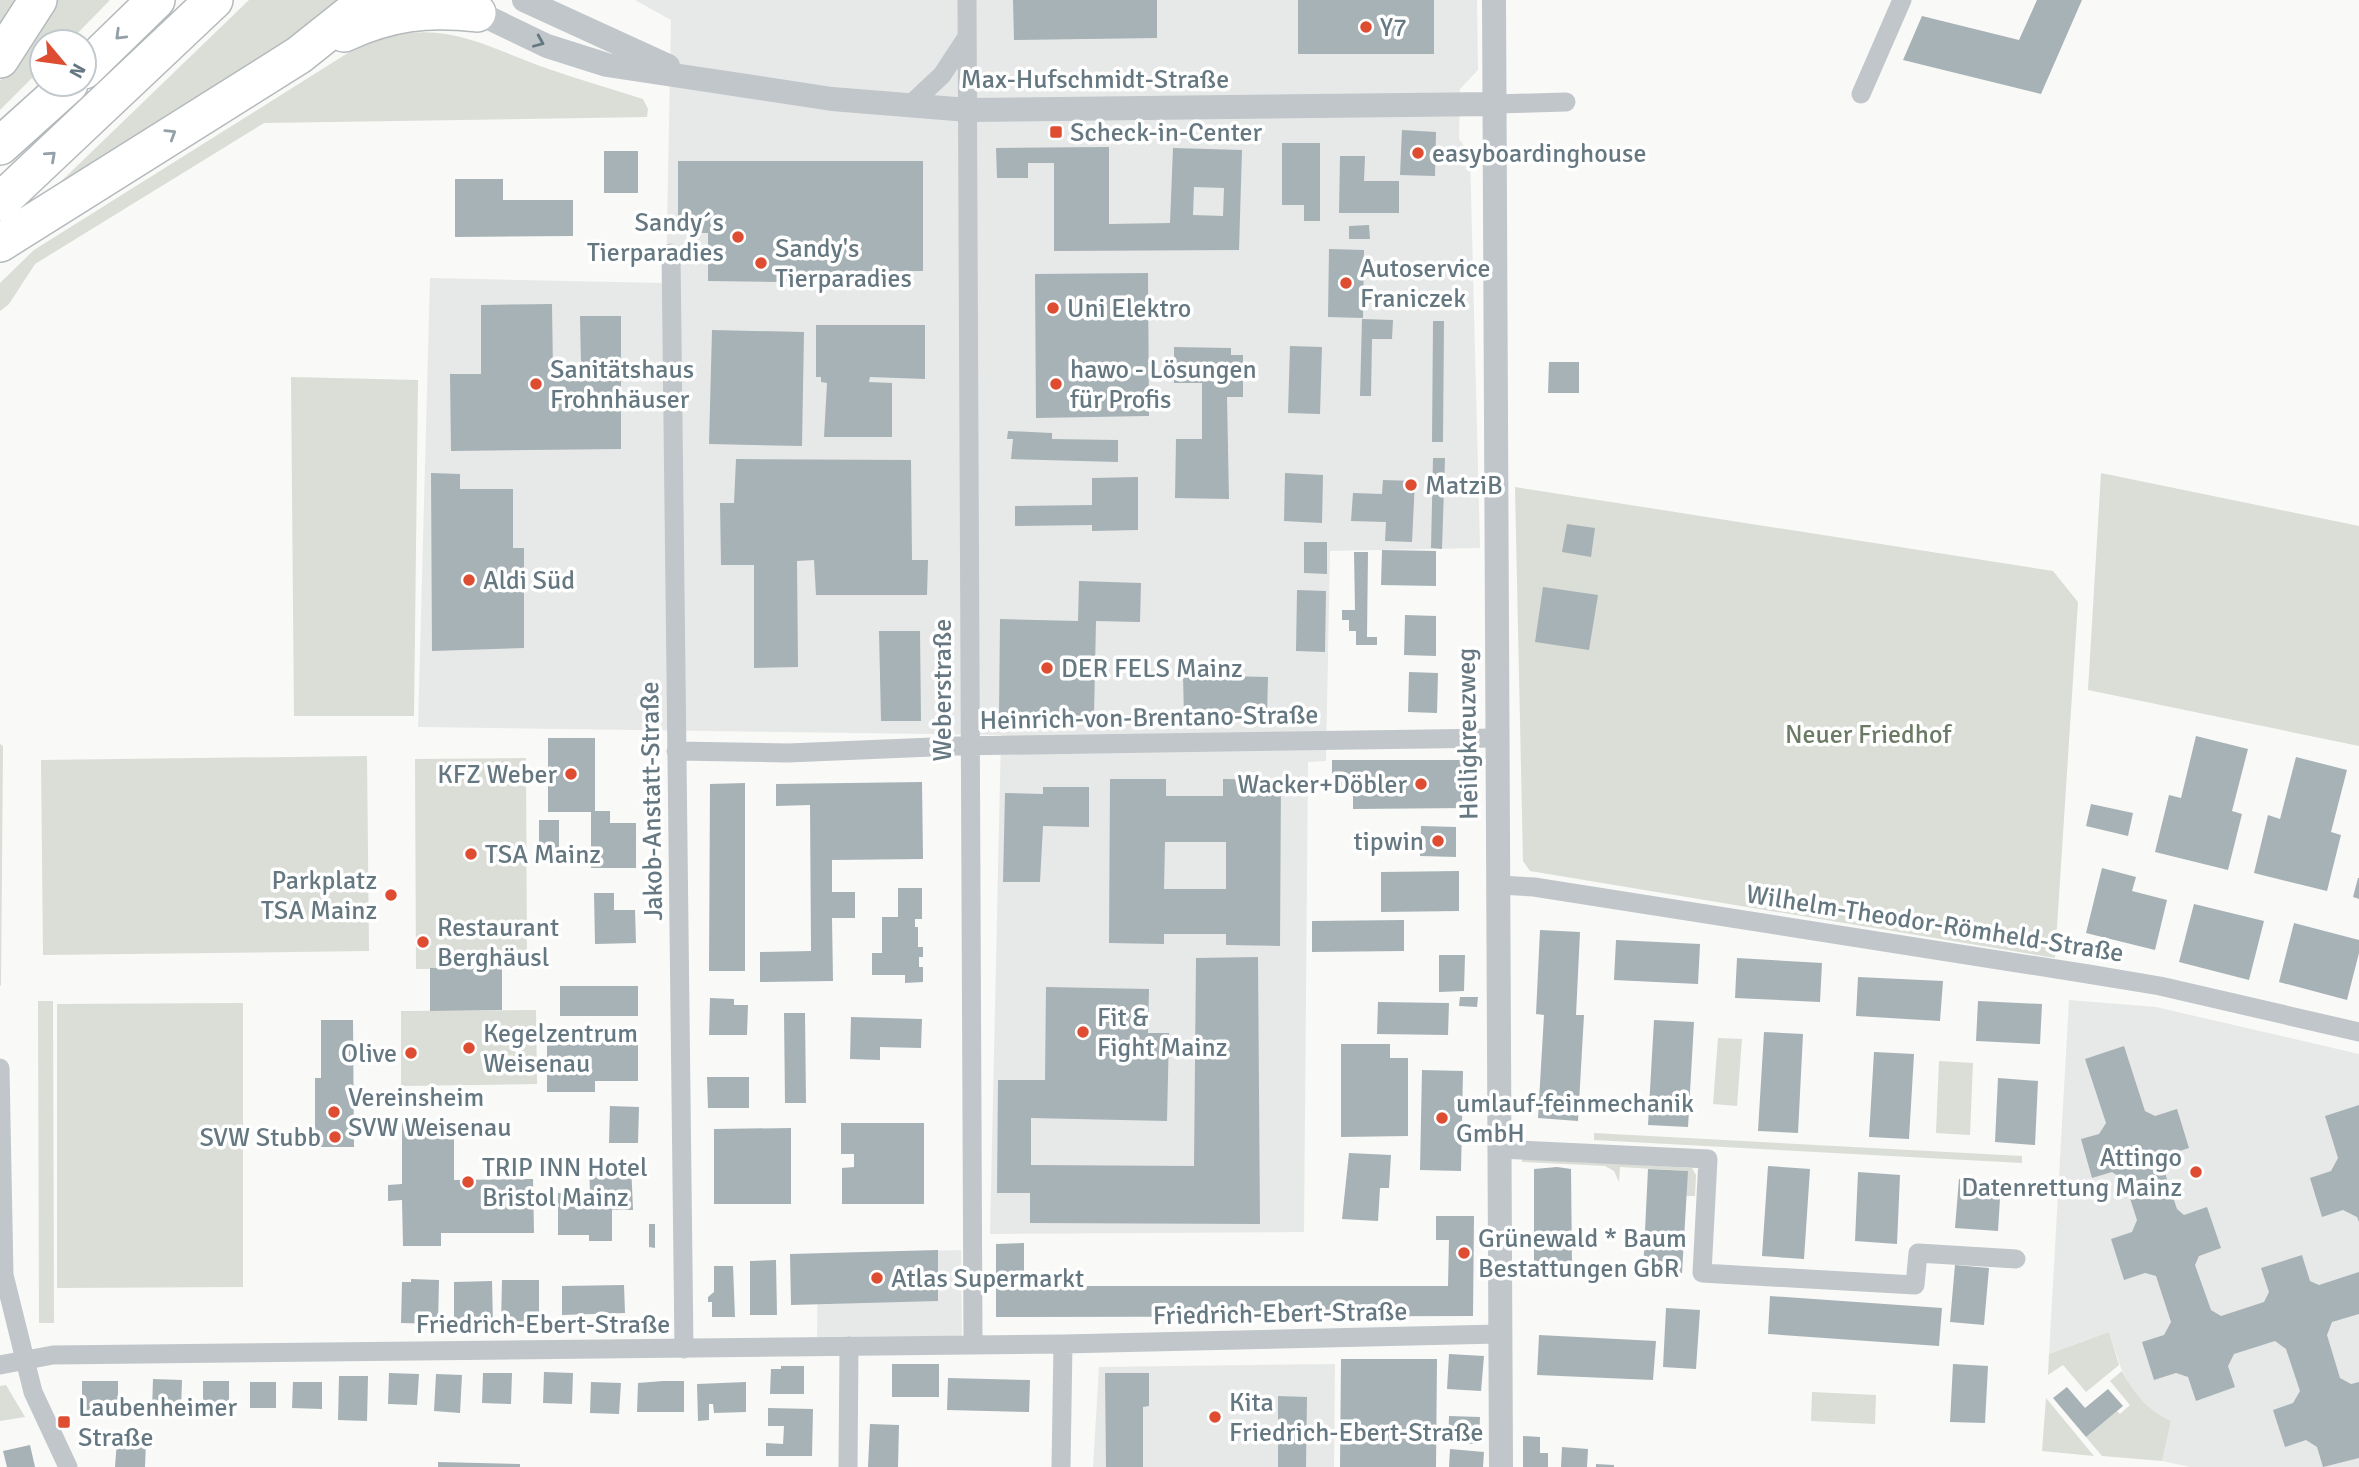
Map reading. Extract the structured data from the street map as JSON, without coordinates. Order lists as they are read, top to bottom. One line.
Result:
{"streets":{"street":["Max-Hufschmidt-Straße","Weberstraße","Heinrich-von-Brentano-Straße","Heiligkreuzweg","Jakob-Anstatt-Straße","Wilhelm-Theodor-Römheld-Straße","Friedrich-Ebert-Straße"]},"crossings":[["Max-Hufschmidt-Straße","Weberstraße"],["Max-Hufschmidt-Straße","Heiligkreuzweg"],["Weberstraße","Heinrich-von-Brentano-Straße"],["Weberstraße","Friedrich-Ebert-Straße"],["Heinrich-von-Brentano-Straße","Heiligkreuzweg"],["Heinrich-von-Brentano-Straße","Jakob-Anstatt-Straße"],["Heiligkreuzweg","Wilhelm-Theodor-Römheld-Straße"],["Heiligkreuzweg","Friedrich-Ebert-Straße"],["Jakob-Anstatt-Straße","Friedrich-Ebert-Straße"]],"parks":["Neuer Friedhof"],"places":{"other":["Y7","easyboardinghouse","Sandy´s Tierparadies","Sandy's Tierparadies","Autoservice Franiczek","Uni Elektro","Sanitätshaus Frohnhäuser","hawo - Lösungen für Profis","MatziB","Aldi Süd","DER FELS Mainz","KFZ Weber","Wacker+Döbler","tipwin","TSA Mainz","Parkplatz TSA Mainz","Restaurant Berghäusl","Fit & Fight Mainz","Kegelzentrum Weisenau","Olive","Vereinsheim SVW Weisenau","umlauf-feinmechanik GmbH","SVW Stubb","Attingo Datenrettung Mainz","TRIP INN Hotel Bristol Mainz","Grünewald * Baum Bestattungen GbR","Atlas Supermarkt","Kita Friedrich-Ebert-Straße"],"transit":["Scheck-in-Center","Laubenheimer Straße"]},"north":"bottom right"}
